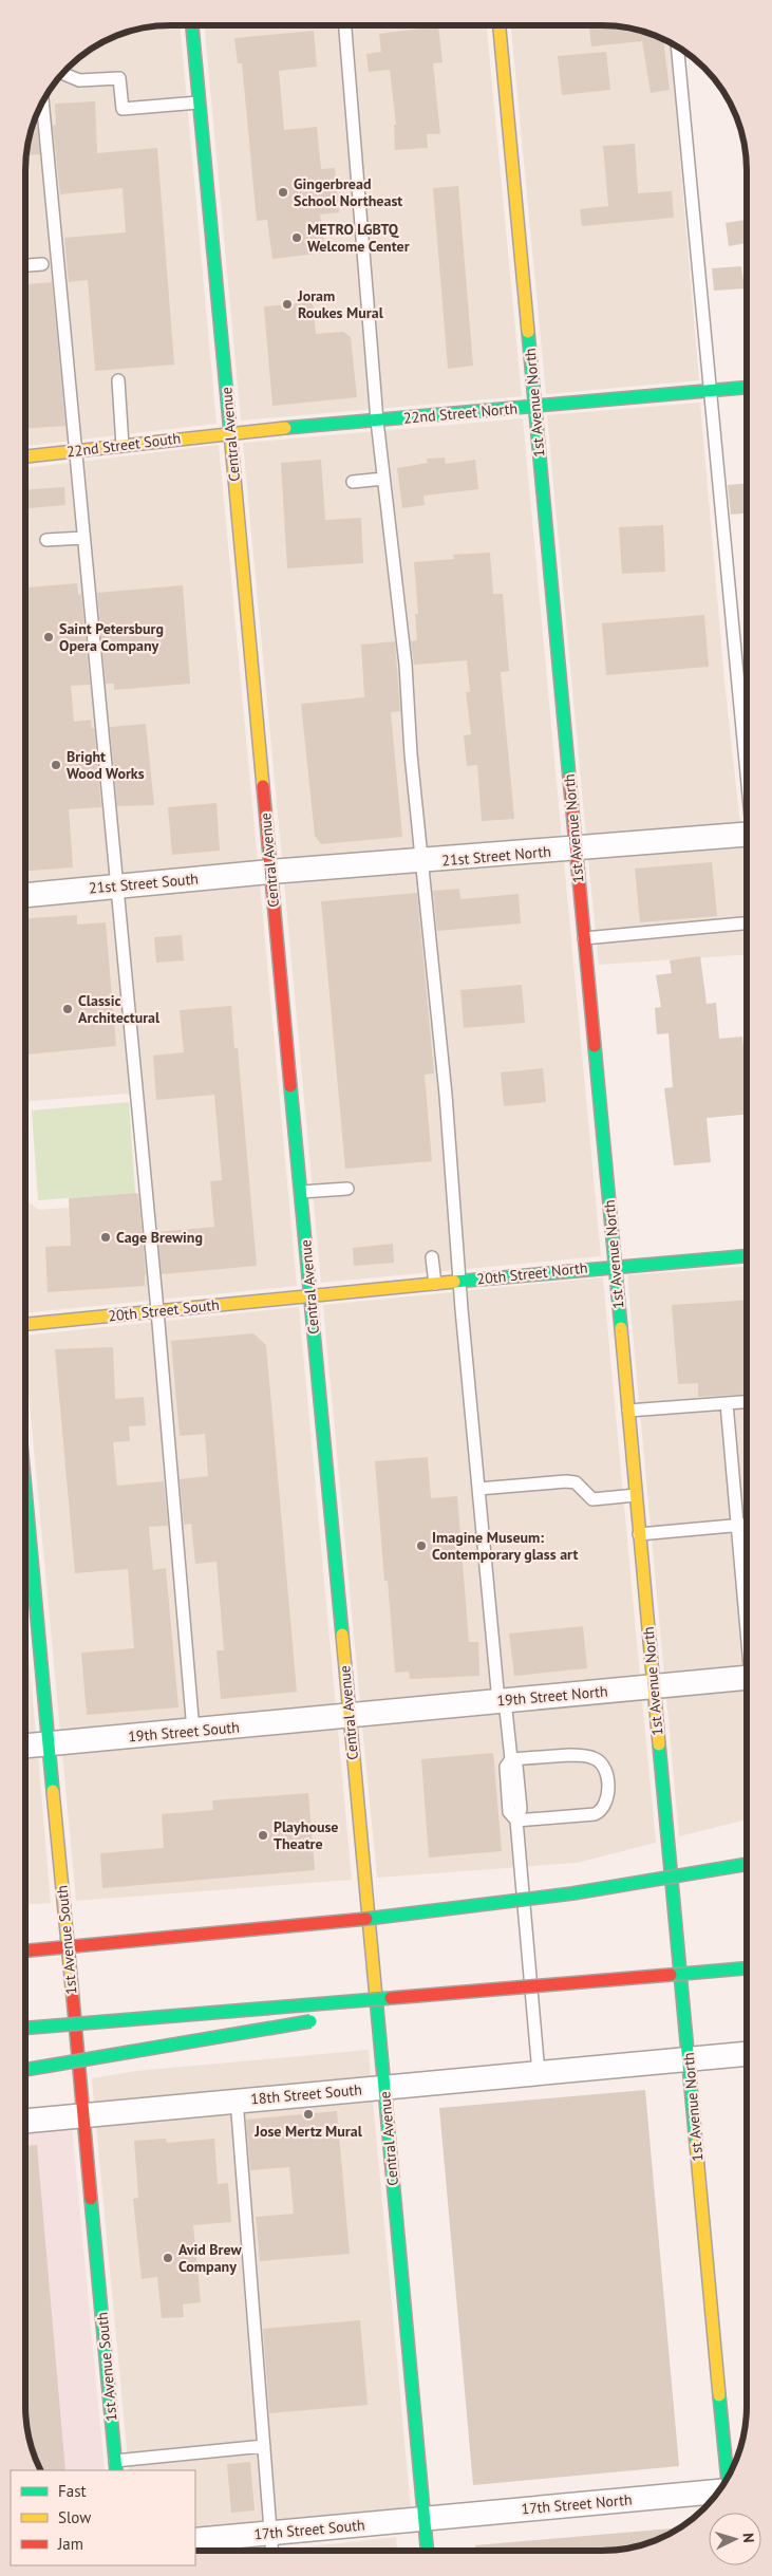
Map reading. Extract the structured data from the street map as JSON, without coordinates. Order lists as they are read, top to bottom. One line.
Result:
{"streets":{"main road":["1st Avenue North","22nd Street North","Central Avenue","22nd Street South","20th Street North","20th Street South","1st Avenue South"],"street":["21st Street North","21st Street South","19th Street North","19th Street South","18th Street South","17th Street North","17th Street South"]},"crossings":[["1st Avenue North","22nd Street North"],["1st Avenue North","21st Street North"],["1st Avenue North","20th Street North"],["1st Avenue North","19th Street North"],["1st Avenue North","18th Street South"],["22nd Street North","Central Avenue"],["22nd Street North","22nd Street South"],["Central Avenue","22nd Street South"],["Central Avenue","21st Street North"],["Central Avenue","21st Street South"],["Central Avenue","20th Street North"],["Central Avenue","20th Street South"],["Central Avenue","19th Street North"],["Central Avenue","19th Street South"],["Central Avenue","18th Street South"],["Central Avenue","17th Street North"],["Central Avenue","17th Street South"],["21st Street North","21st Street South"],["20th Street North","20th Street South"],["19th Street North","19th Street South"],["19th Street South","1st Avenue South"],["1st Avenue South","18th Street South"],["17th Street North","17th Street South"]],"places":["Gingerbread School Northeast","METRO LGBTQ Welcome Center","Joram Roukes Mural","Saint Petersburg Opera Company","Bright Wood Works","Classic Architectural","Cage Brewing","Imagine Museum: Contemporary glass art","Playhouse Theatre","Jose Mertz Mural","Avid Brew Company"],"legend":["Fast","Slow","Jam"],"north":"right"}
